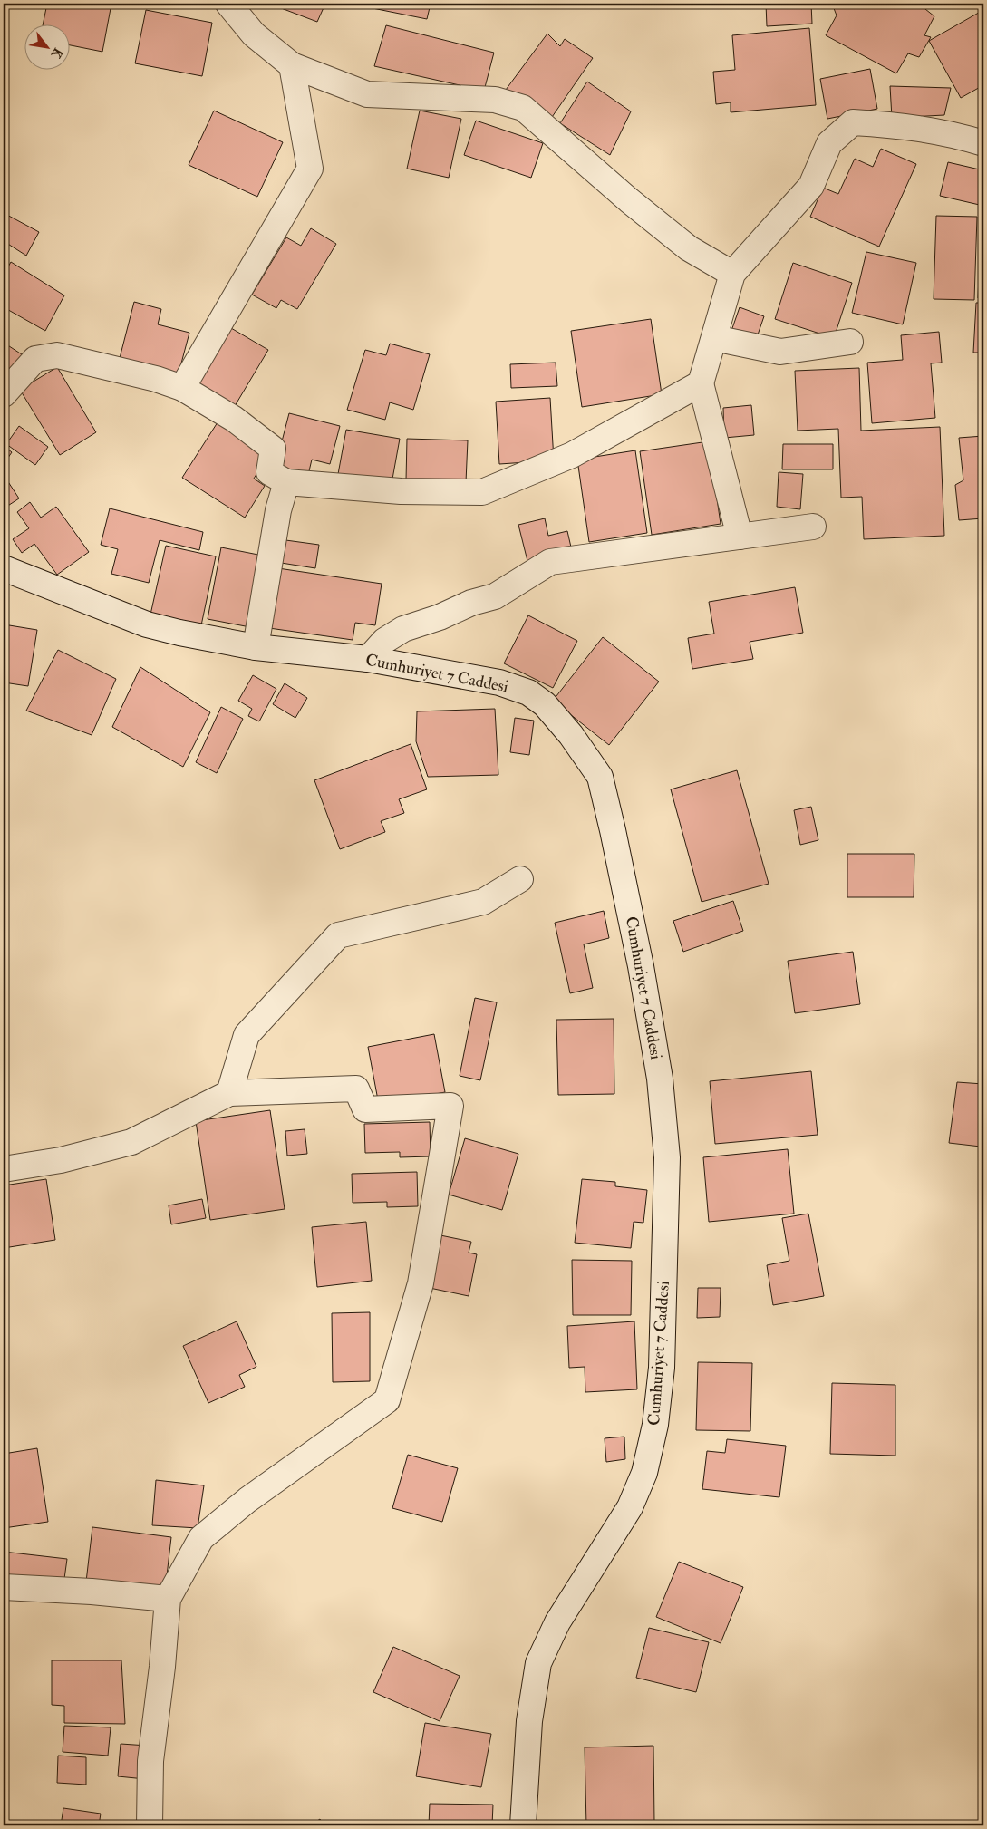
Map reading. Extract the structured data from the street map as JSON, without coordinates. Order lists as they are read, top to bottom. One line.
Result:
{"streets":{"street":["Cumhuriyet 7 Caddesi"]},"north":"bottom right"}
